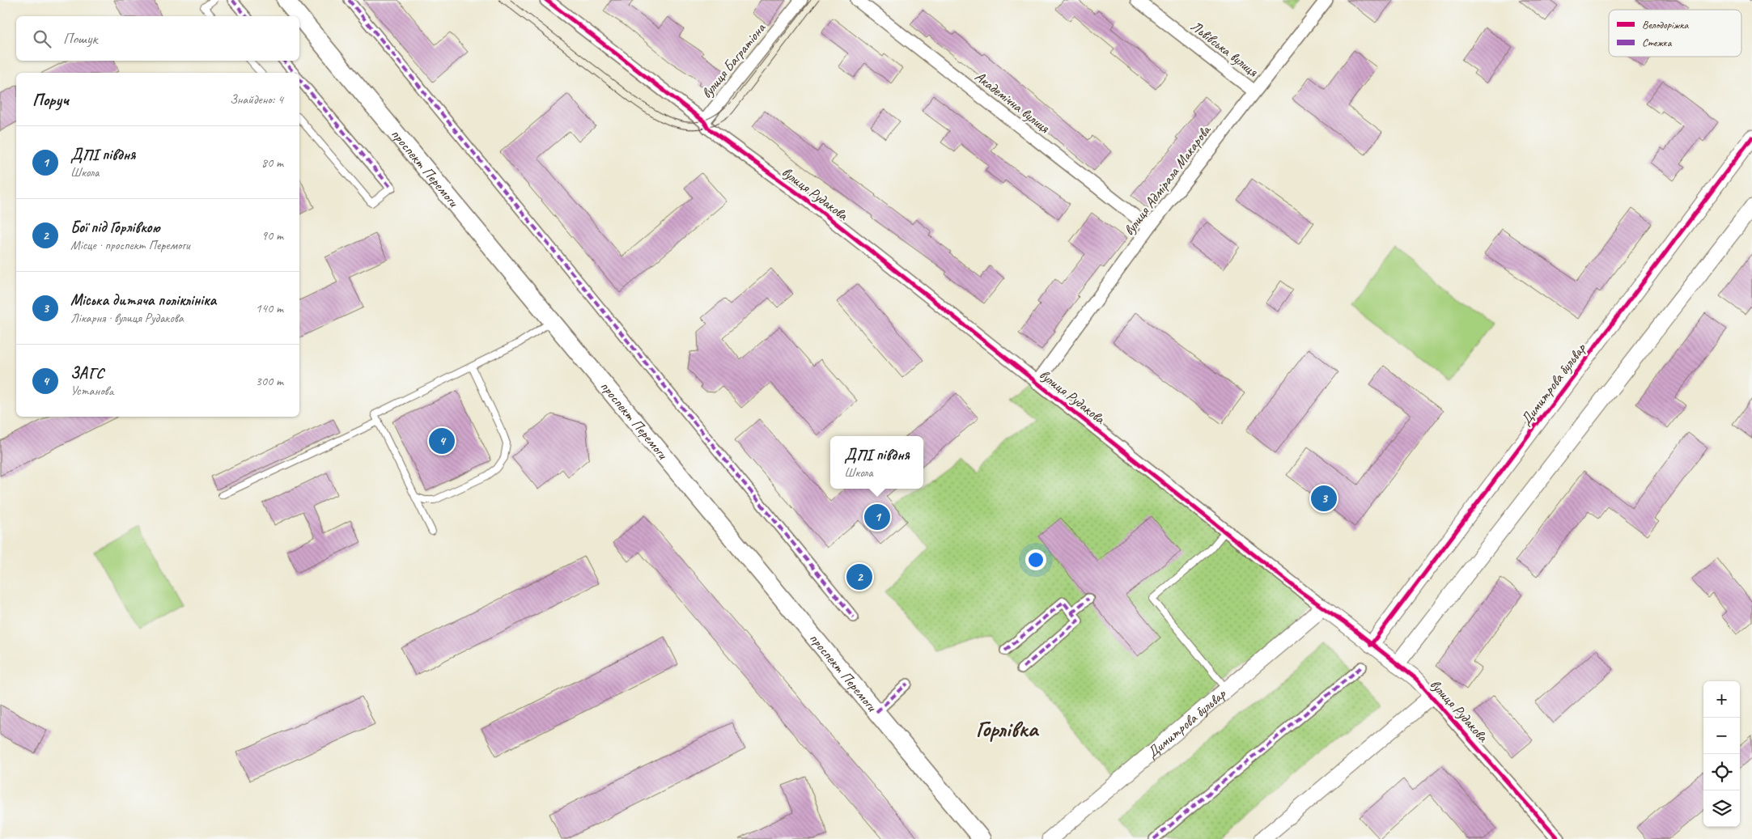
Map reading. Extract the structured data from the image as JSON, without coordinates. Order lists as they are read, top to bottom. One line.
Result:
{"streets":{"main road":["проспект Перемоги"],"street":["Львівська вулиця","вулиця Багратіона","Академічна вулиця","вулиця Адмірала Макарова","вулиця Рудакова","Димитрова бульвар"]},"crossings":[["Львівська вулиця","вулиця Адмірала Макарова"],["вулиця Багратіона","вулиця Рудакова"],["Академічна вулиця","вулиця Адмірала Макарова"],["вулиця Адмірала Макарова","вулиця Рудакова"],["вулиця Рудакова","Димитрова бульвар"]],"districts":["Горлівка"],"legend":["Велодоріжка","Стежка"],"page":{"search":"Пошук","heading":["Поруч","Знайдено: 4"],"list":[{"mark":"1","name":"ДПІ півдня","note":"Школа","value":"80 m"},{"mark":"2","name":"Бої під Горлівкою","note":"Місце · проспект Перемоги","value":"90 m"},{"mark":"3","name":"Міська дитяча поліклініка","note":"Лікарня · вулиця Рудакова","value":"140 m"},{"mark":"4","name":"ЗАГС","note":"Установа","value":"300 m"}],"pins":["4","3","1","2"],"popup":["ДПІ півдня","Школа"],"map_buttons":["+","−"]}}
